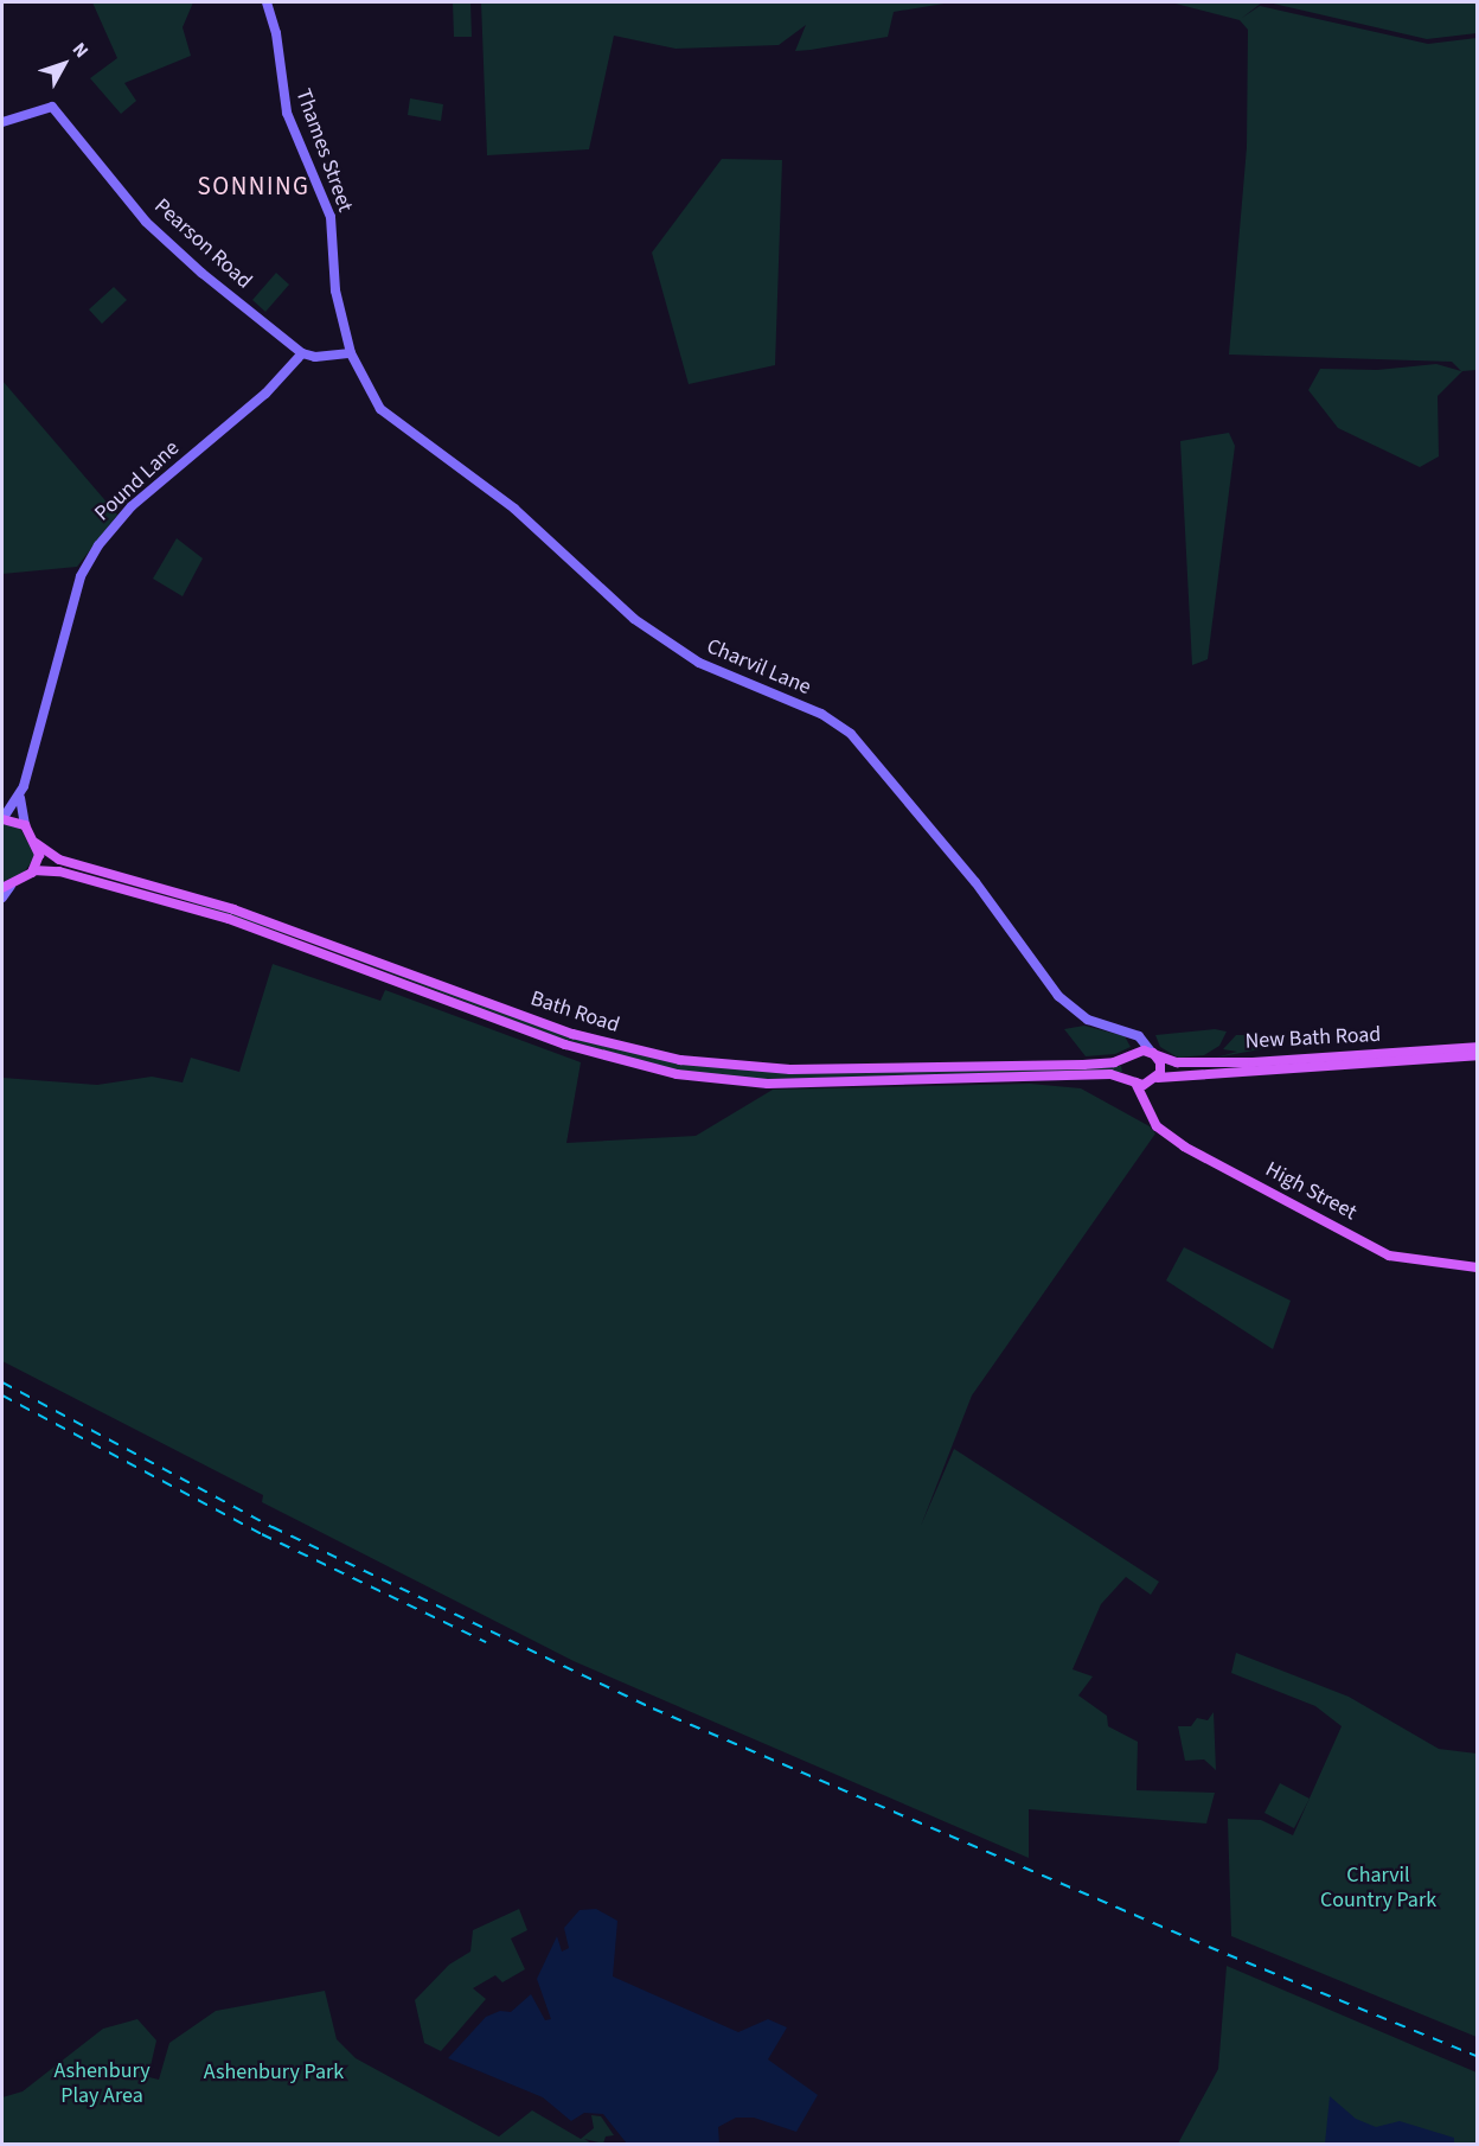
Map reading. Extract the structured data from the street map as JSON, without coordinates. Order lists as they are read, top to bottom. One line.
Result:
{"streets":{"main road":["Thames Street","Pearson Road","Pound Lane","Charvil Lane","Bath Road","New Bath Road","High Street"]},"crossings":[["Thames Street","Charvil Lane"],["Pearson Road","Pound Lane"],["Charvil Lane","Bath Road"],["Charvil Lane","New Bath Road"],["Charvil Lane","High Street"],["Bath Road","New Bath Road"],["Bath Road","High Street"],["New Bath Road","High Street"]],"districts":["SONNING"],"parks":["Charvil Country Park","Ashenbury Play Area","Ashenbury Park"],"north":"top right"}
